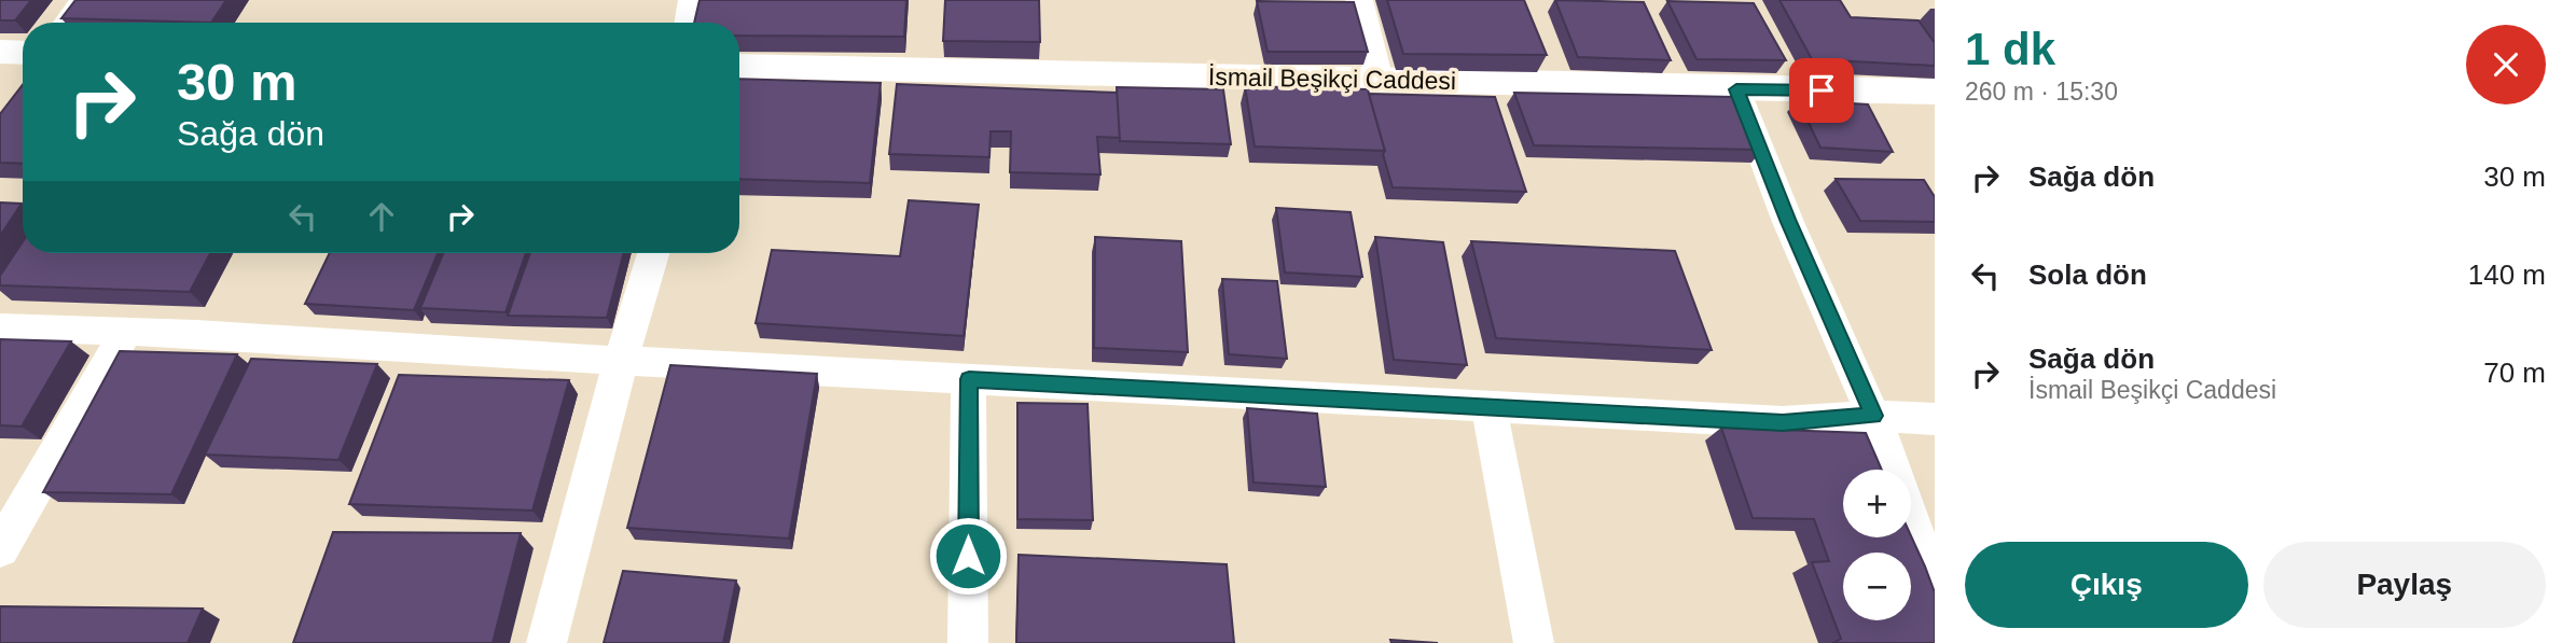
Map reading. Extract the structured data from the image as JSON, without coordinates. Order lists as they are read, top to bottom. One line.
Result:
{"streets":{"street":["İsmail Beşikçi Caddesi"]},"page":{"heading":["1 dk","260 m · 15:30"],"turn":["30 m","Sağa dön"],"list":[{"name":"Sağa dön","value":"30 m"},{"name":"Sola dön","value":"140 m"},{"name":"Sağa dön","note":"İsmail Beşikçi Caddesi","value":"70 m"}],"map_buttons":["+","−"],"buttons":["Çıkış","Paylaş"]}}
